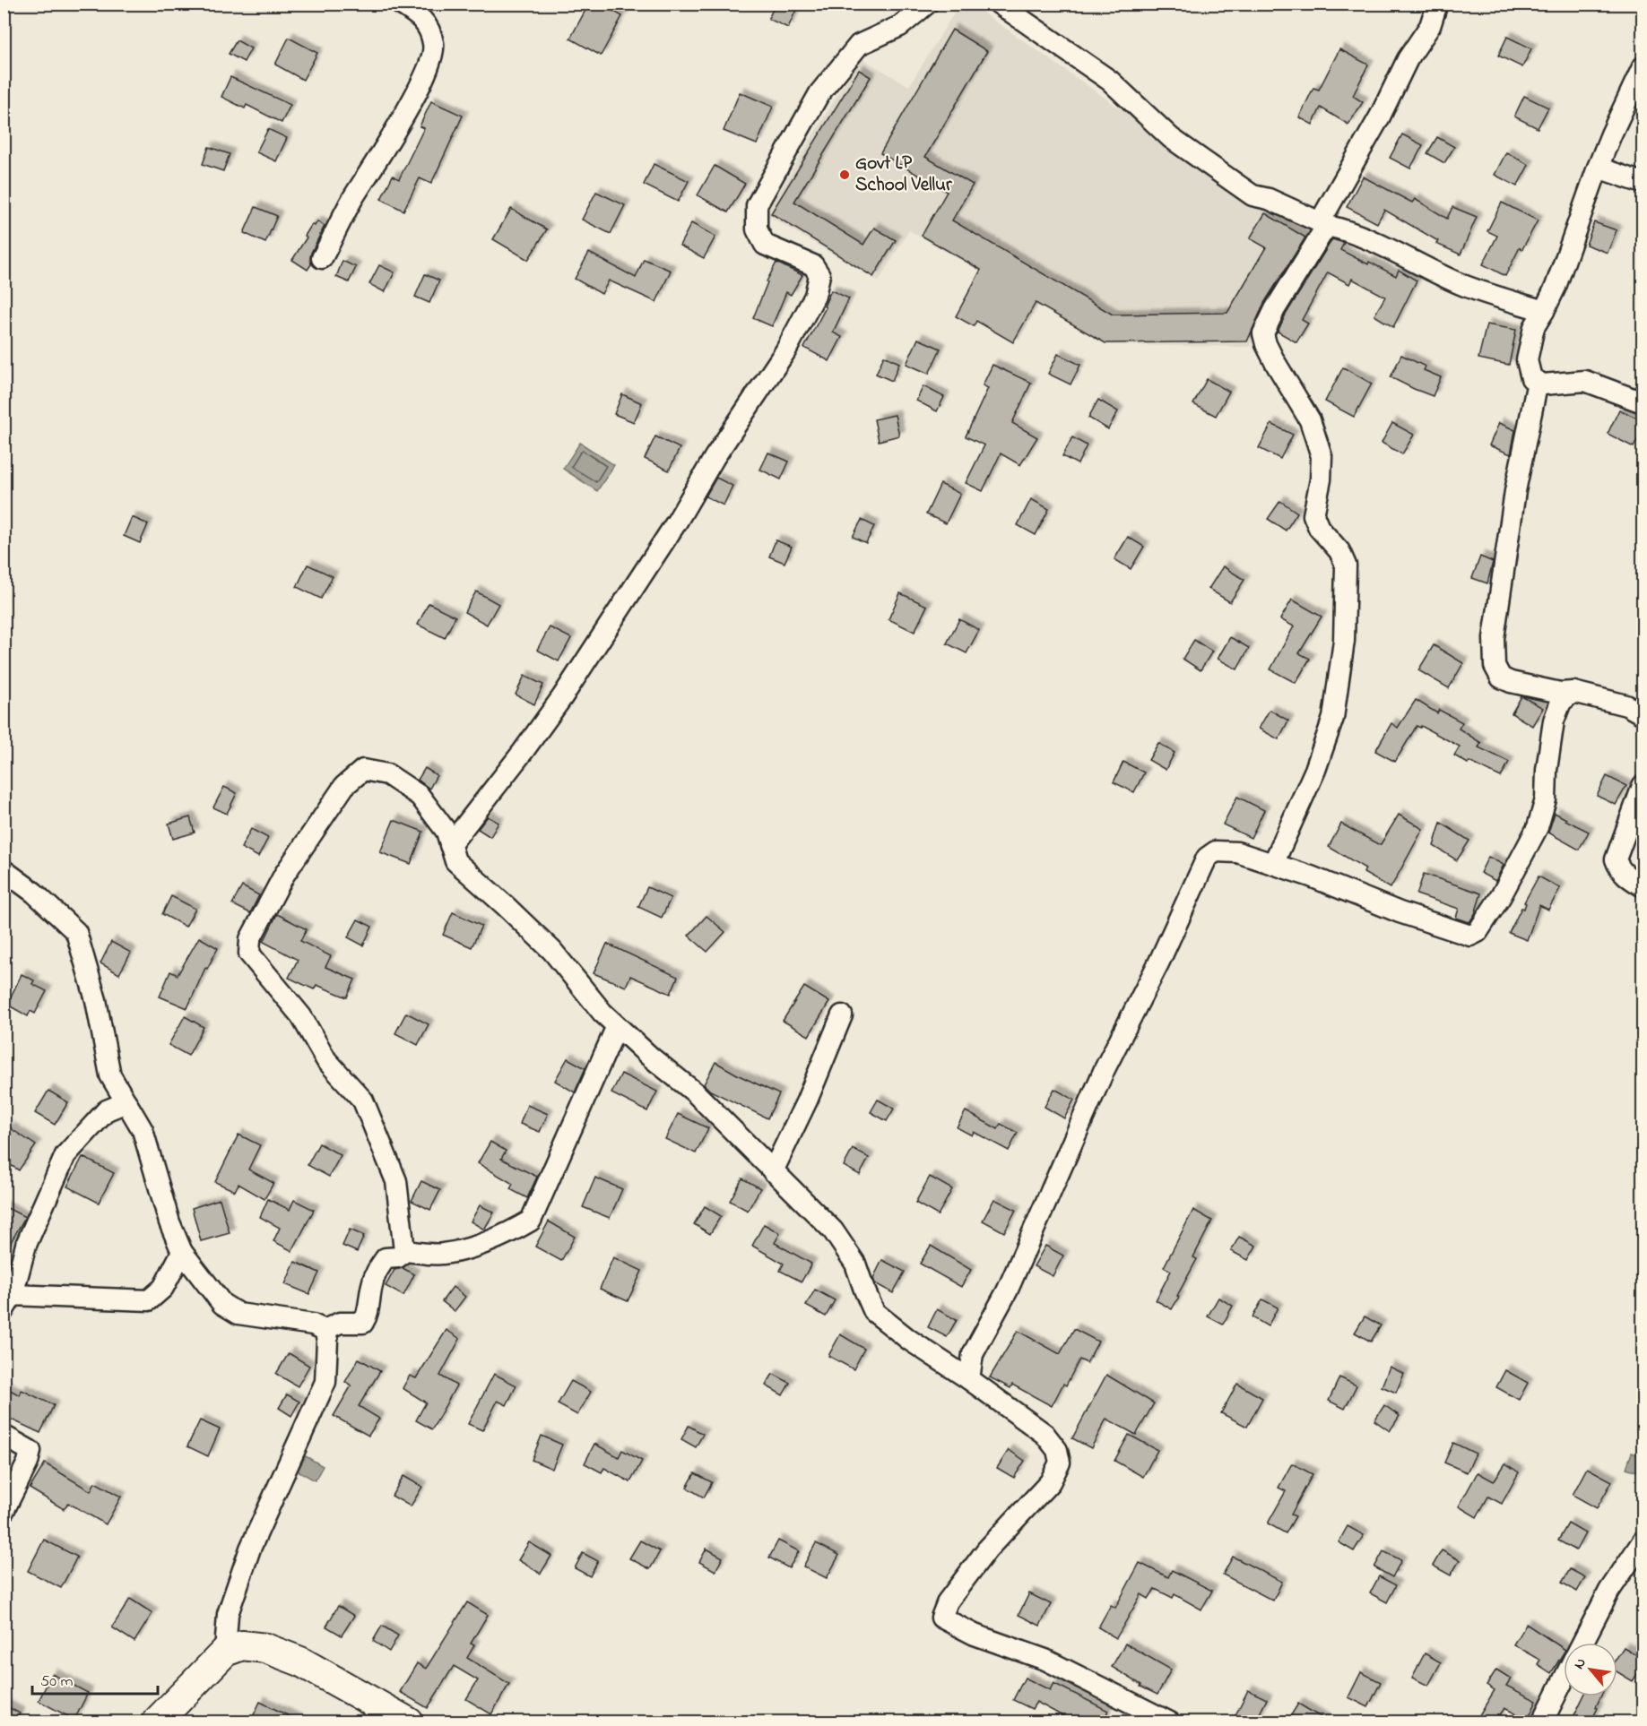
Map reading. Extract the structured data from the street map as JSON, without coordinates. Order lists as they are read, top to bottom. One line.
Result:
{"places":["Govt LP School Vellur"],"scale_bar":"50 m","north":"top left"}
